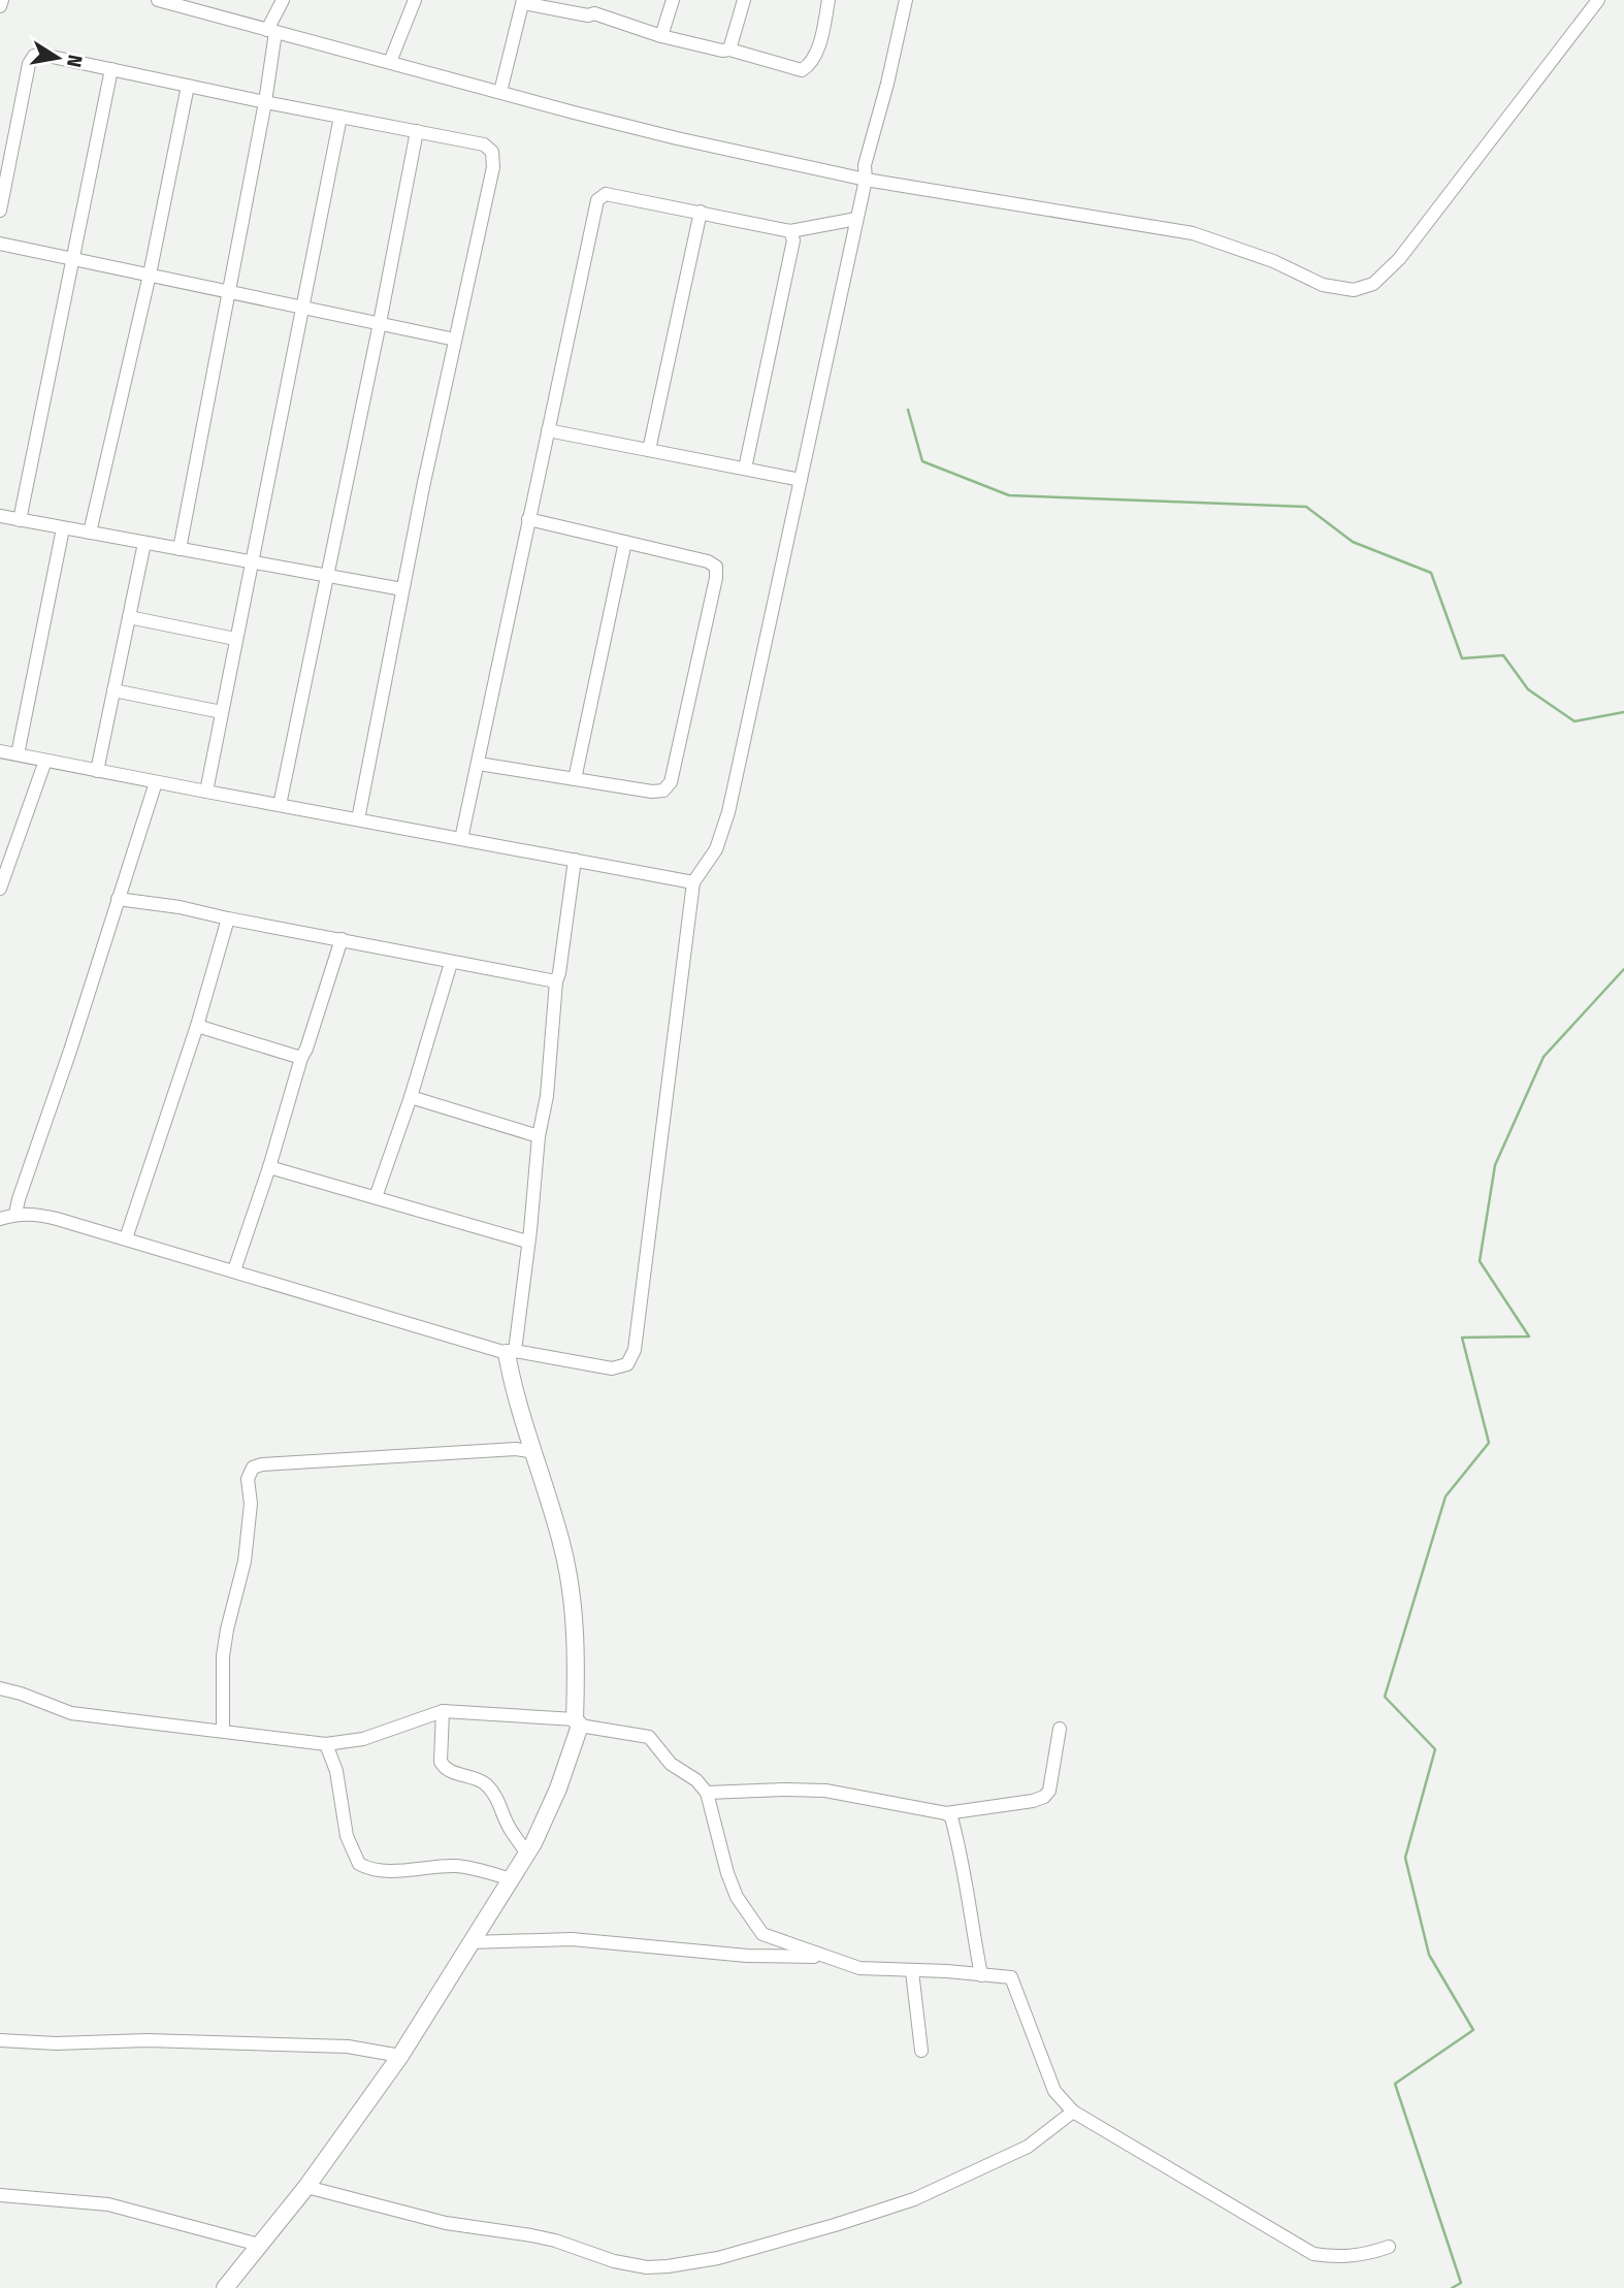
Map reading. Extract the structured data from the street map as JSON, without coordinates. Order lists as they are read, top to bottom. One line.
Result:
{"north":"right"}
